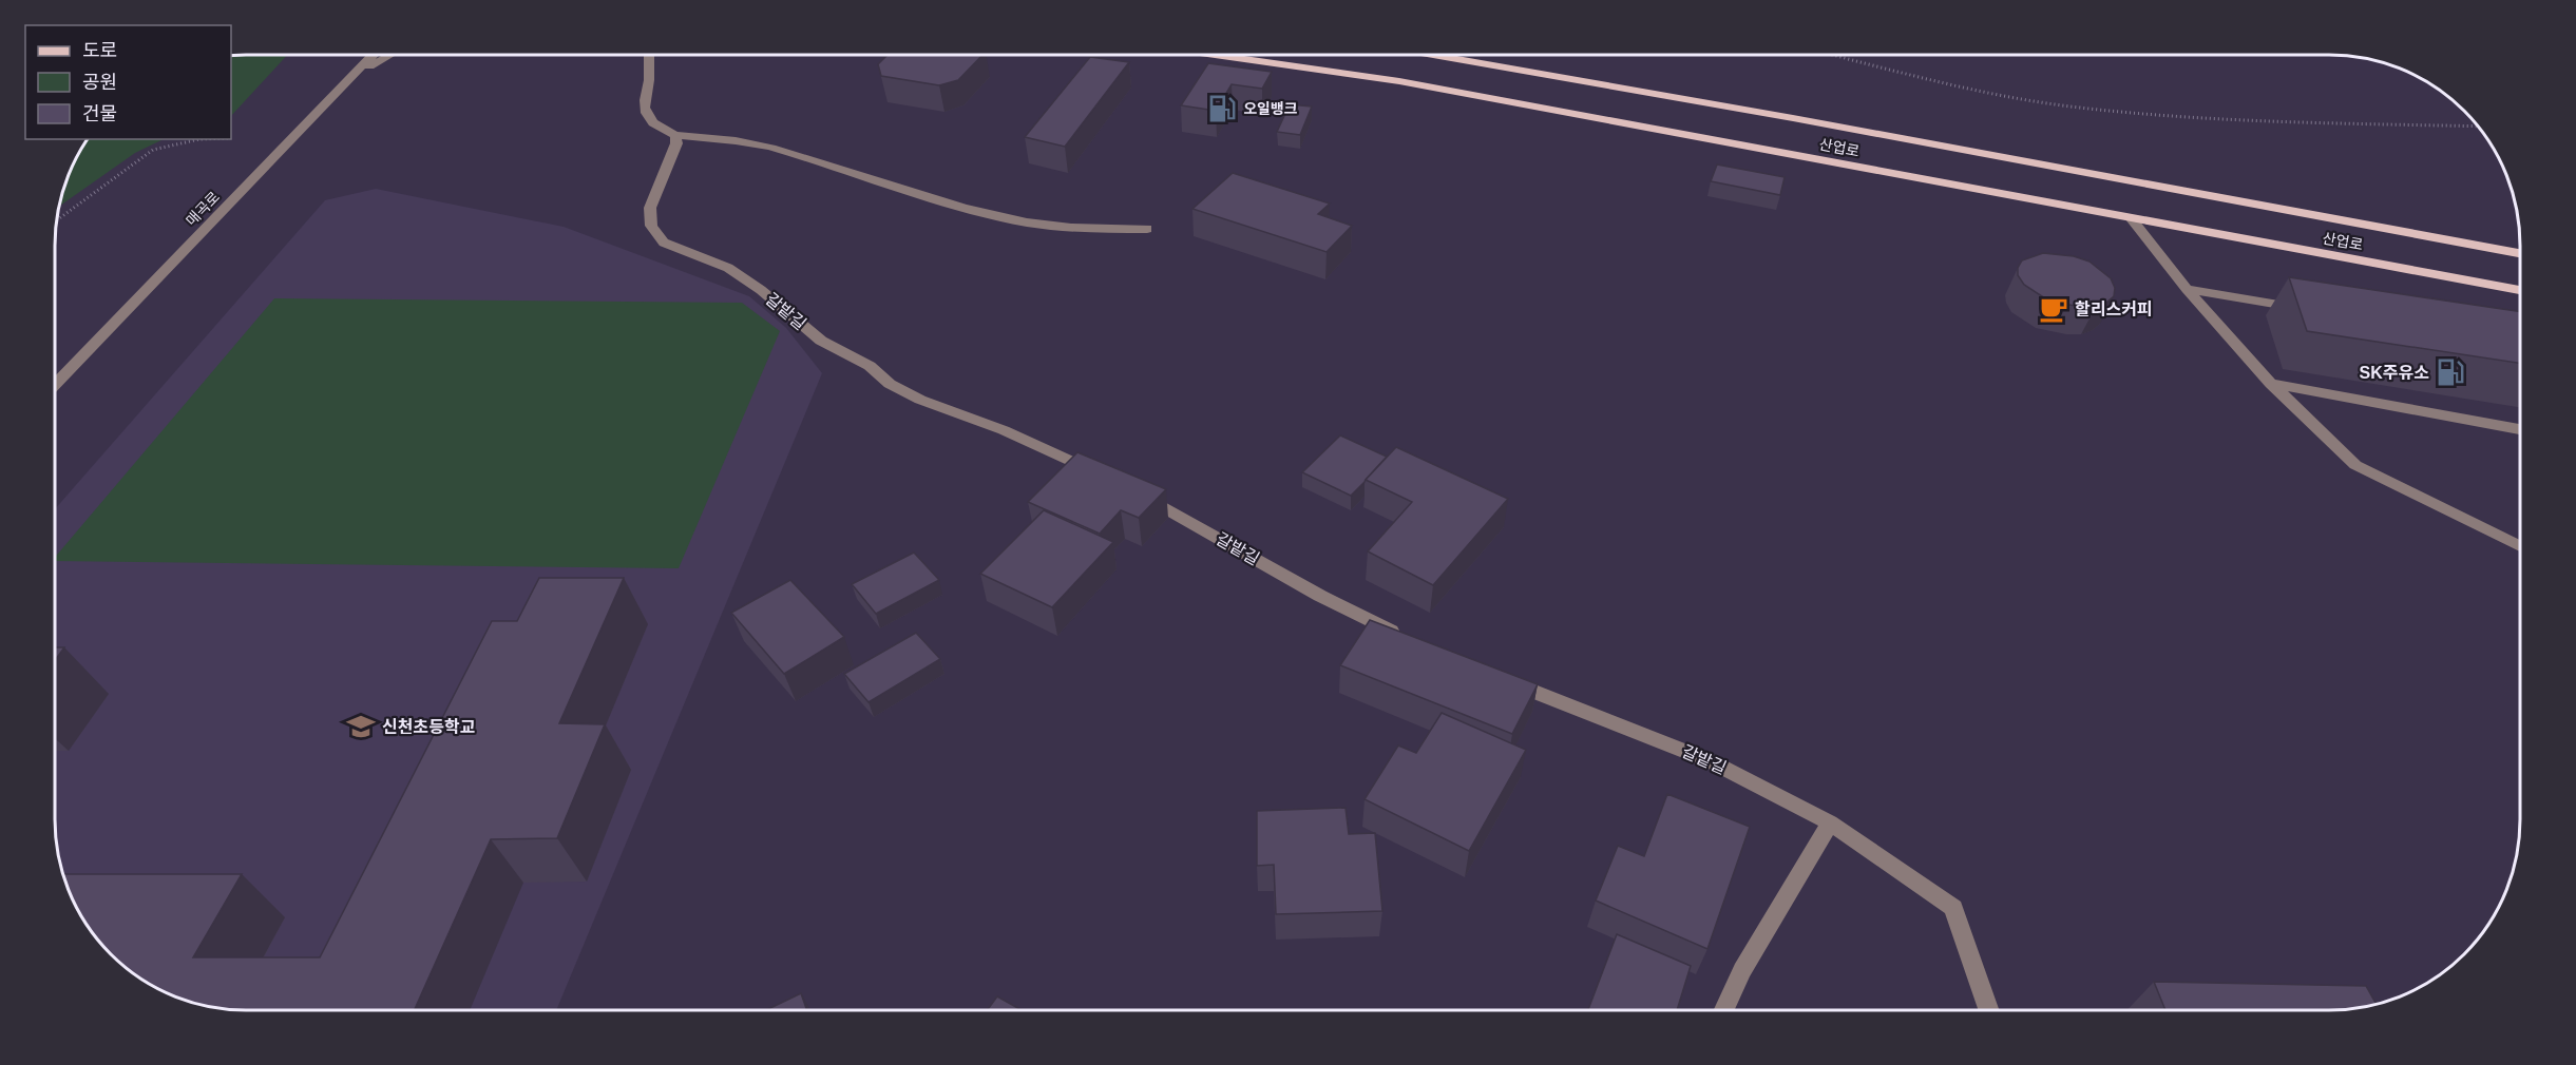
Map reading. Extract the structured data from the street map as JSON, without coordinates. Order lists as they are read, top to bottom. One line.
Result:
{"streets":{"main road":["산업로"],"street":["매곡로","갈밭길"]},"places":{"fuel station":["오일뱅크","SK주유소"],"cafe":["할리스커피"],"school or university":["신천초등학교"]},"legend":["도로","공원","건물"]}
